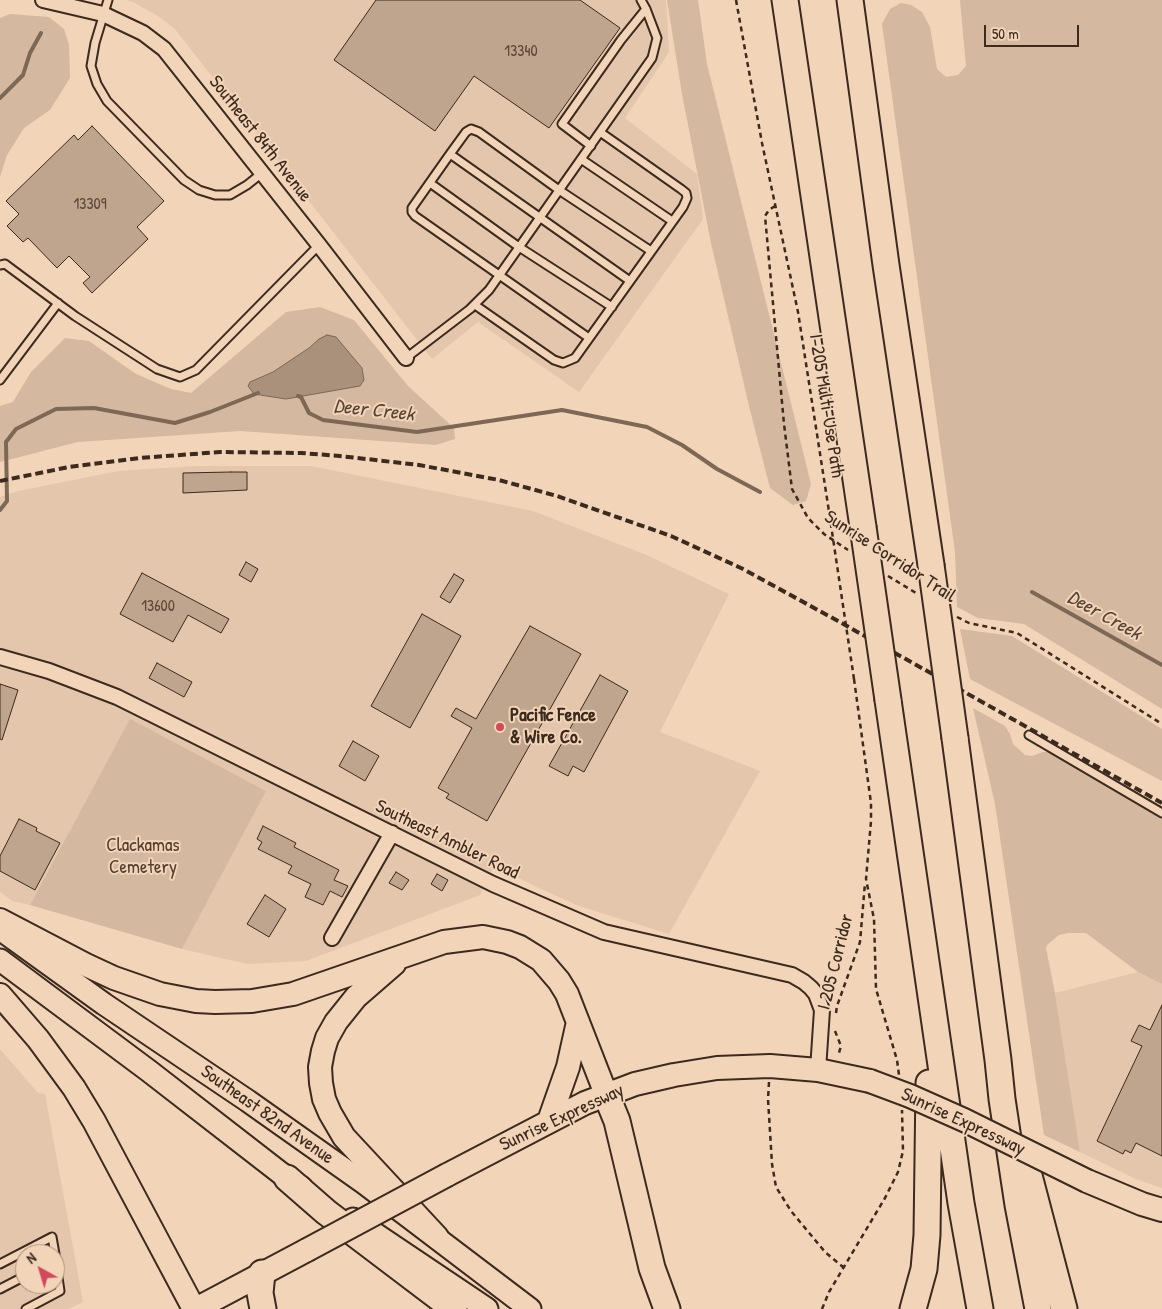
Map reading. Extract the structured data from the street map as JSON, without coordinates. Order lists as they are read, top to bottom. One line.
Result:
{"streets":{"highway":["Sunrise Expressway"],"main road":["Southeast 82nd Avenue"],"street":["Southeast 84th Avenue","Southeast Ambler Road"],"path":["I-205 Multi-Use Path","Sunrise Corridor Trail","I 205 Corridor"]},"crossings":[["I-205 Multi-Use Path","Sunrise Corridor Trail"],["I-205 Multi-Use Path","I 205 Corridor"],["Southeast Ambler Road","I 205 Corridor"],["Southeast Ambler Road","Sunrise Expressway"],["I 205 Corridor","Sunrise Expressway"]],"water":["Deer Creek"],"parks":["Clackamas Cemetery"],"places":["Pacific Fence & Wire Co."],"house_numbers":["13340","13309","13600"],"scale_bar":"50 m","north":"top left"}
